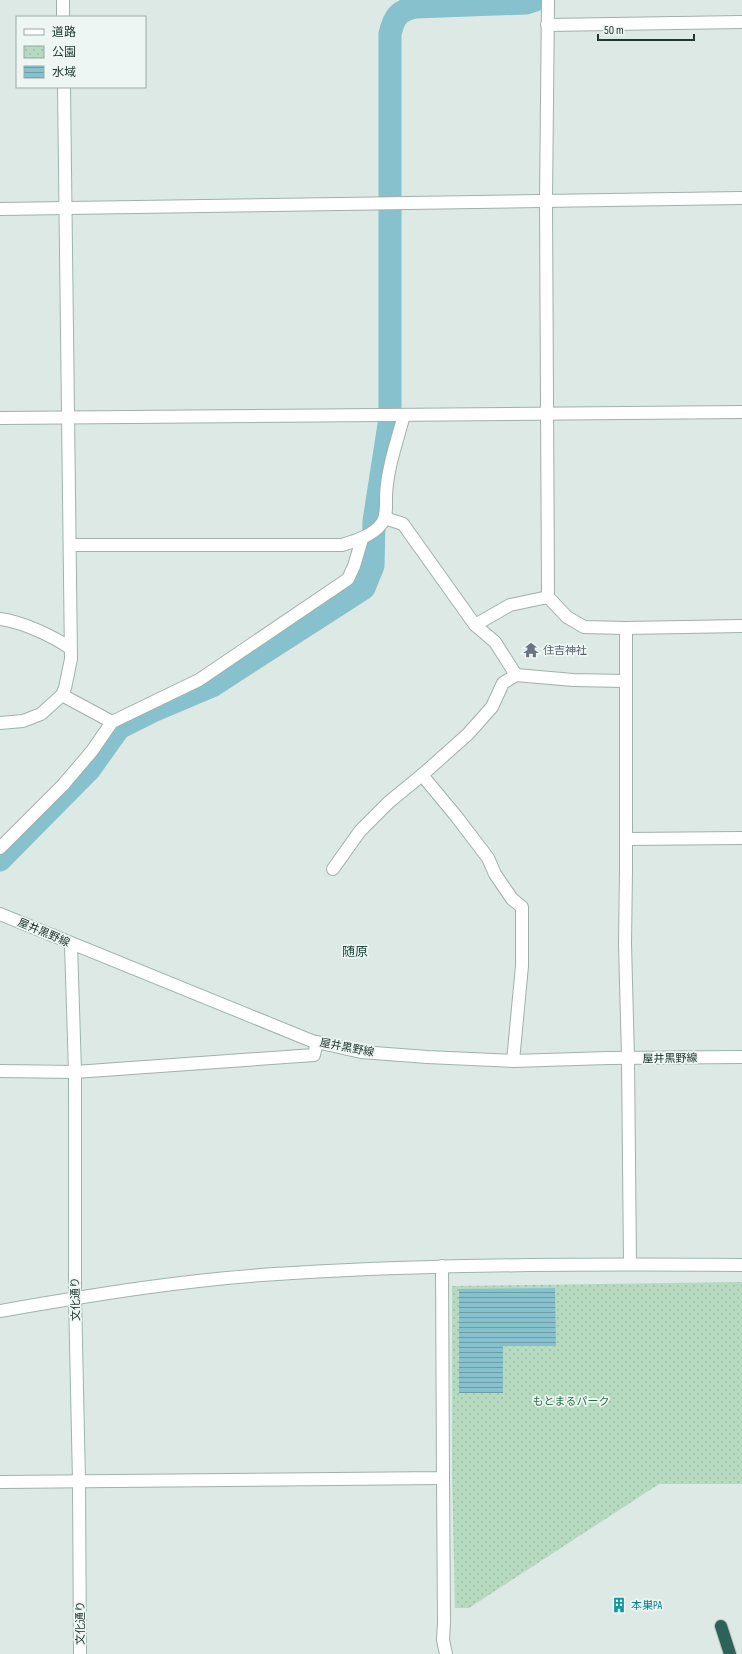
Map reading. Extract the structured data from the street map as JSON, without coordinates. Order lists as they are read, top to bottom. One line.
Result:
{"streets":{"street":["屋井黒野線","文化通り"]},"crossings":[["屋井黒野線","文化通り"]],"districts":["随原"],"parks":["もとまるパーク"],"places":{"temple":["住吉神社"],"building":["本巣PA"]},"legend":["道路","公園","水域"],"scale_bar":"50 m"}
